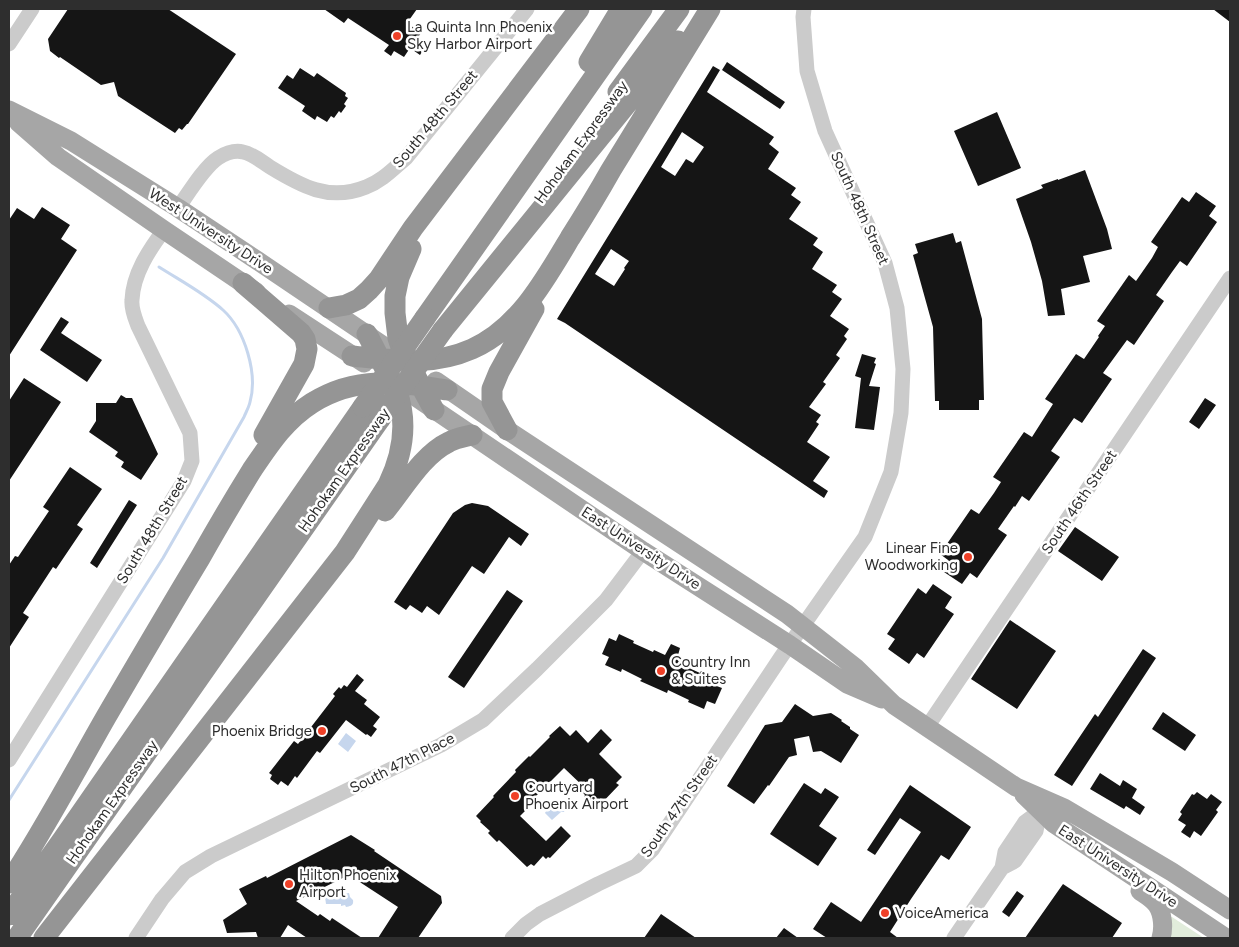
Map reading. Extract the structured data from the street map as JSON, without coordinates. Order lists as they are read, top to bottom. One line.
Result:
{"streets":{"highway":["Hohokam Expressway"],"main road":["West University Drive","East University Drive"],"street":["South 48th Street","South 46th Street","South 47th Place","South 47th Street"]},"crossings":[["South 48th Street","West University Drive"],["South 48th Street","East University Drive"],["South 48th Street","South 47th Street"],["West University Drive","East University Drive"],["South 46th Street","East University Drive"],["East University Drive","South 47th Place"],["East University Drive","South 47th Street"]],"places":["La Quinta Inn Phoenix Sky Harbor Airport","Linear Fine Woodworking","Country Inn & Suites","Phoenix Bridge","Courtyard Phoenix Airport","Hilton Phoenix Airport","VoiceAmerica"]}
